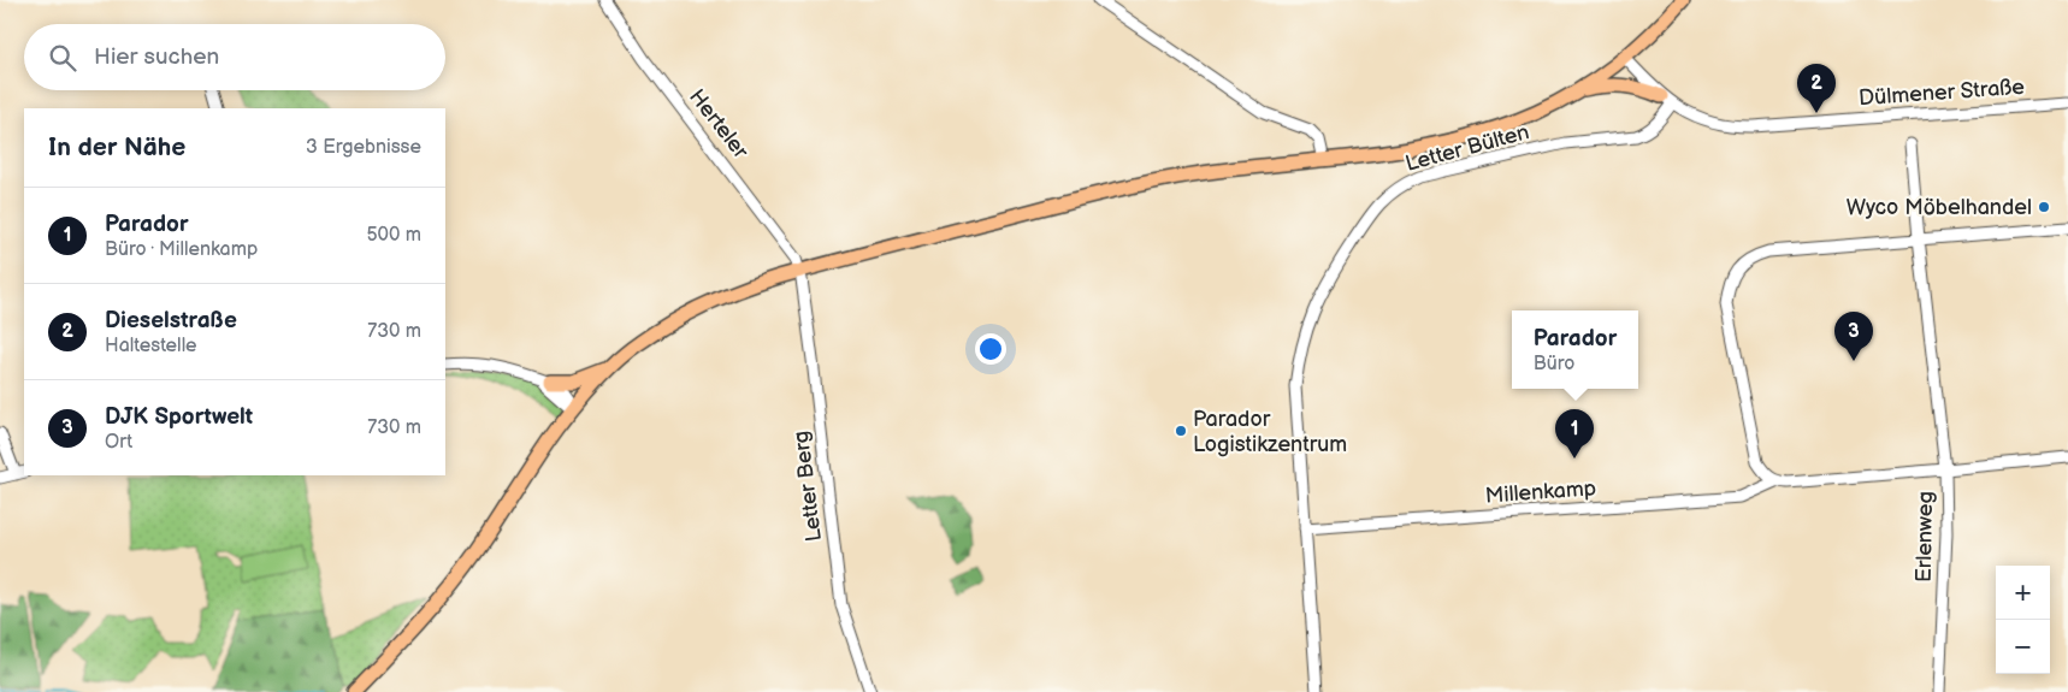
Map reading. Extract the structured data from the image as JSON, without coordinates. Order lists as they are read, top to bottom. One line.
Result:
{"streets":{"street":["Dülmener Straße","Herteler","Letter Bülten","Letter Berg","Millenkamp","Erlenweg"]},"crossings":[["Dülmener Straße","Letter Bülten"],["Herteler","Letter Berg"],["Letter Bülten","Millenkamp"]],"places":["Wyco Möbelhandel","Parador Logistikzentrum"],"page":{"search":"Hier suchen","pins":["2","3","1"],"heading":["In der Nähe","3 Ergebnisse"],"list":[{"mark":"1","name":"Parador","note":"Büro · Millenkamp","value":"500 m"},{"mark":"2","name":"Dieselstraße","note":"Haltestelle","value":"730 m"},{"mark":"3","name":"DJK Sportwelt","note":"Ort","value":"730 m"}],"popup":["Parador","Büro"],"map_buttons":["+","−"]}}
